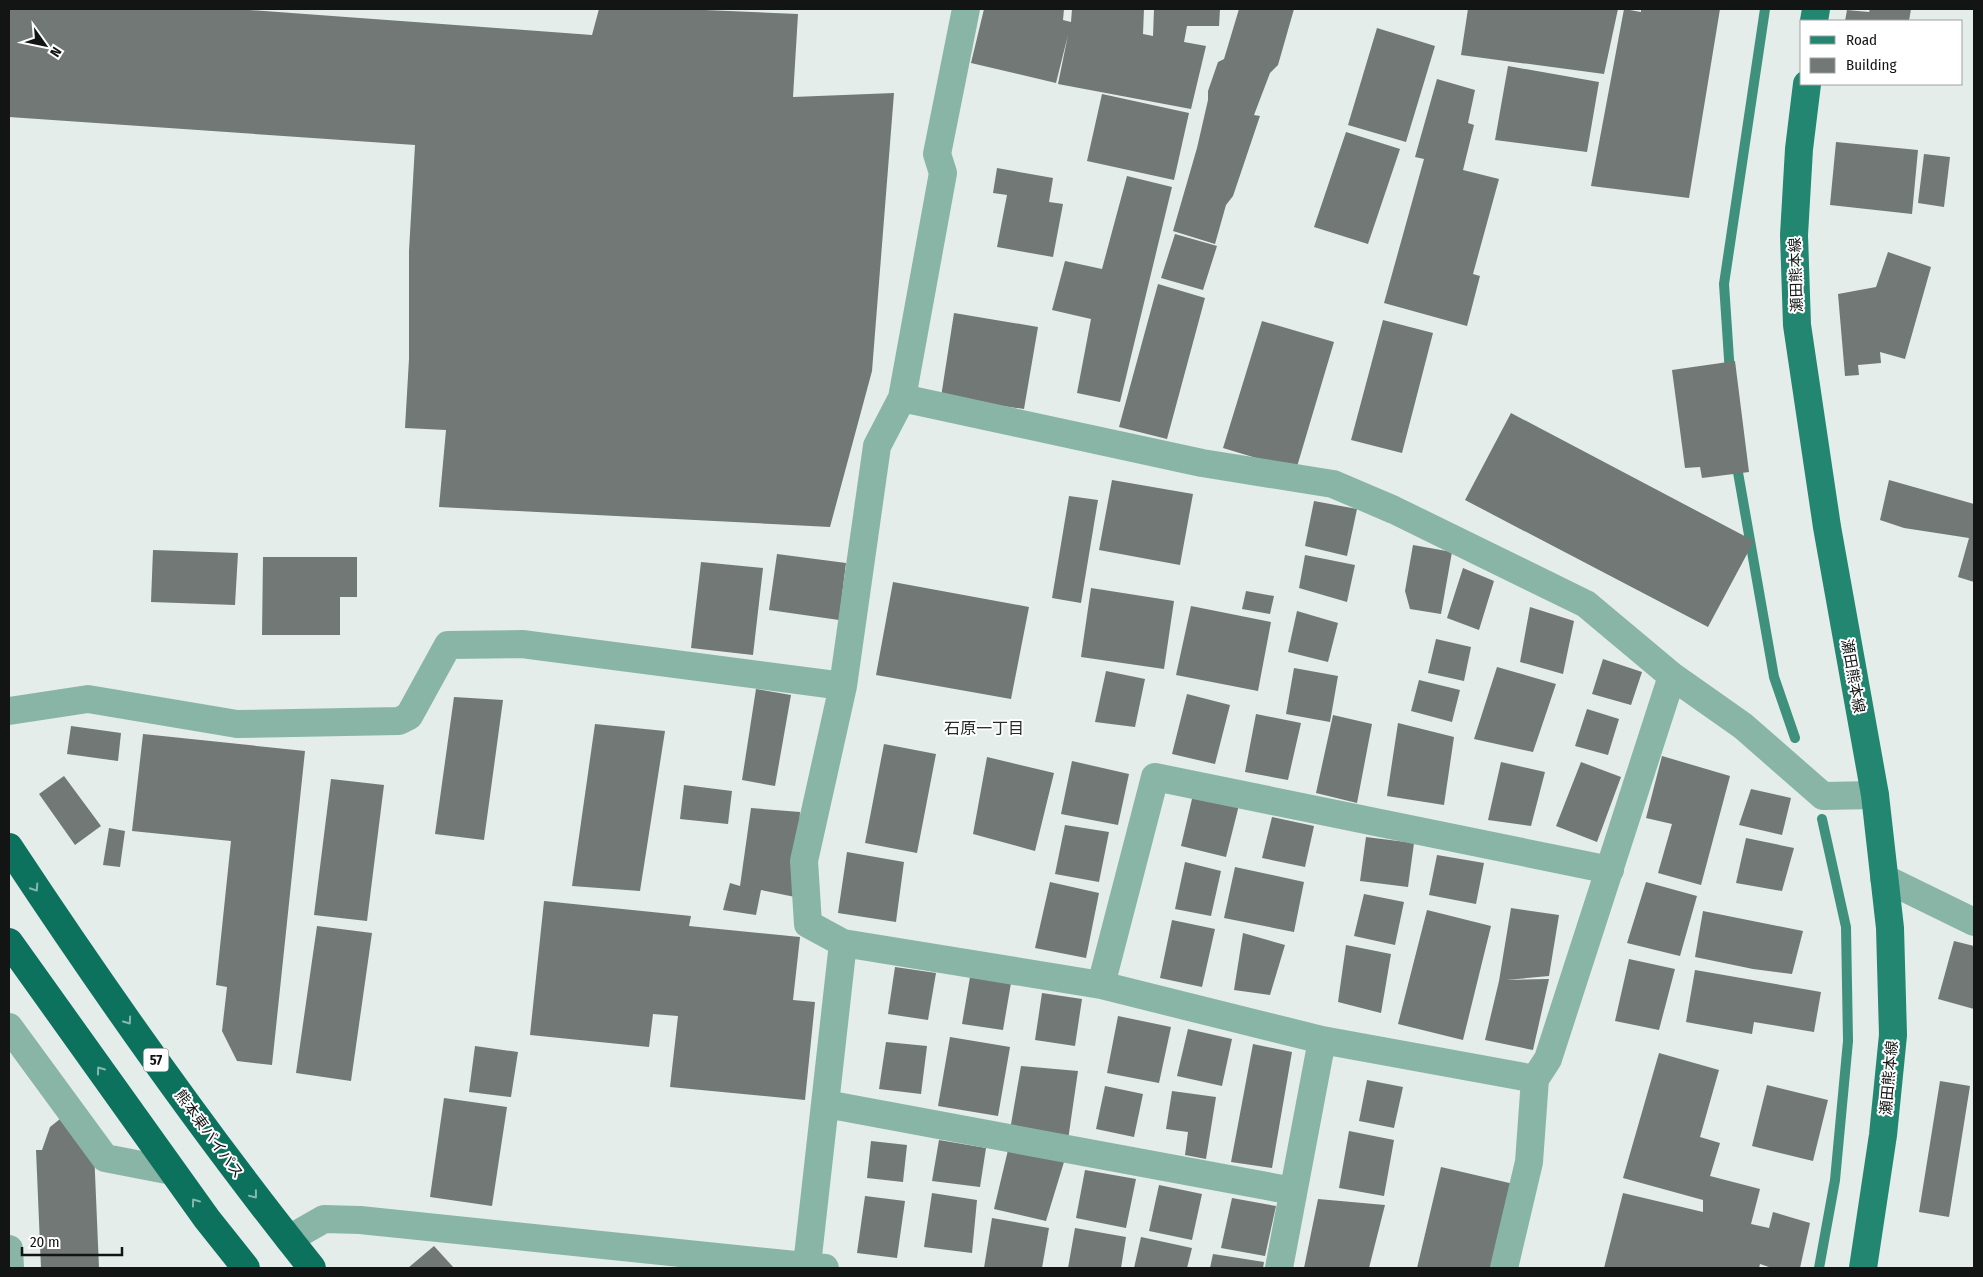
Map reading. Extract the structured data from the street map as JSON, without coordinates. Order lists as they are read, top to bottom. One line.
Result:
{"streets":{"highway":["57","熊本東バイパス"],"main road":["瀬田熊本線"]},"districts":["石原一丁目"],"legend":["Road","Building"],"scale_bar":"20 m","north":"bottom right"}
